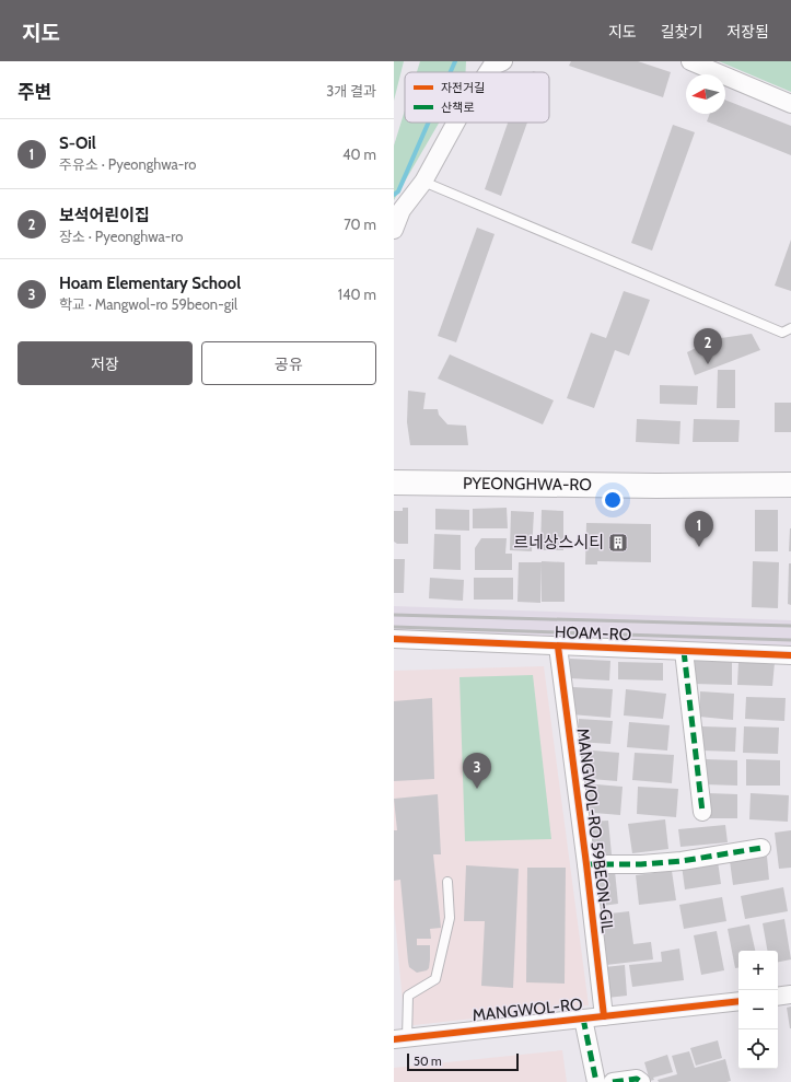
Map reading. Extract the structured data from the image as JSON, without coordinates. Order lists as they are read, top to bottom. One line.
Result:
{"streets":{"main road":["PYEONGHWA-RO"],"street":["HOAM-RO","MANGWOL-RO 59BEON-GIL","MANGWOL-RO"]},"crossings":[["HOAM-RO","MANGWOL-RO 59BEON-GIL"],["MANGWOL-RO 59BEON-GIL","MANGWOL-RO"]],"places":{"building":["르네상스시티"]},"legend":["자전거길","산책로"],"scale_bar":"50 m","north":"left","page":{"header":"지도","nav":["지도","길찾기","저장됨"],"heading":["주변","3개 결과"],"list":[{"mark":"1","name":"S-Oil","note":"주유소 · Pyeonghwa-ro","value":"40 m"},{"mark":"2","name":"보석어린이집","note":"장소 · Pyeonghwa-ro","value":"70 m"},{"mark":"3","name":"Hoam Elementary School","note":"학교 · Mangwol-ro 59beon-gil","value":"140 m"}],"buttons":["저장","공유"],"pins":["2","1","3"],"map_buttons":["+","−"],"scale":"50 m"}}
